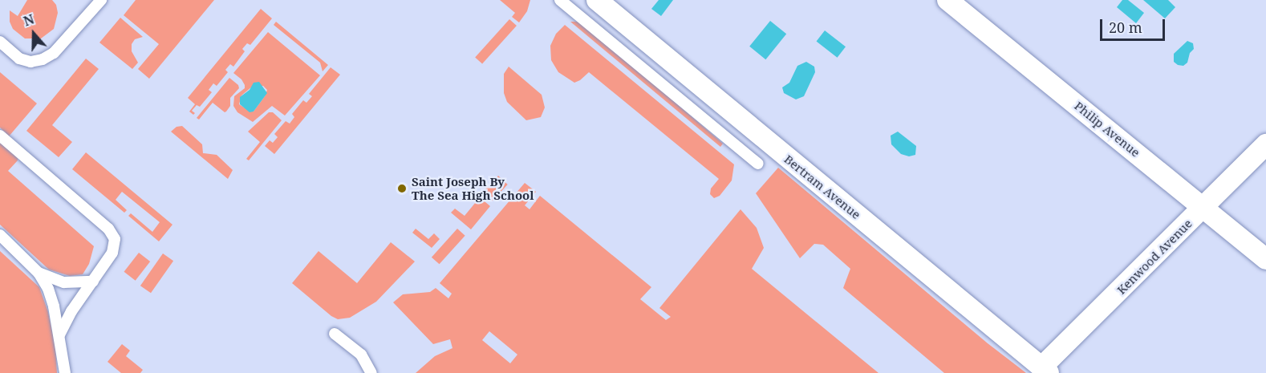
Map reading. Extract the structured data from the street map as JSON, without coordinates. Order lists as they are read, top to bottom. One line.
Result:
{"streets":{"street":["Philip Avenue","Bertram Avenue","Kenwood Avenue"]},"crossings":[["Philip Avenue","Kenwood Avenue"],["Bertram Avenue","Kenwood Avenue"]],"places":["Saint Joseph By The Sea High School"],"scale_bar":"20 m","north":"top"}
